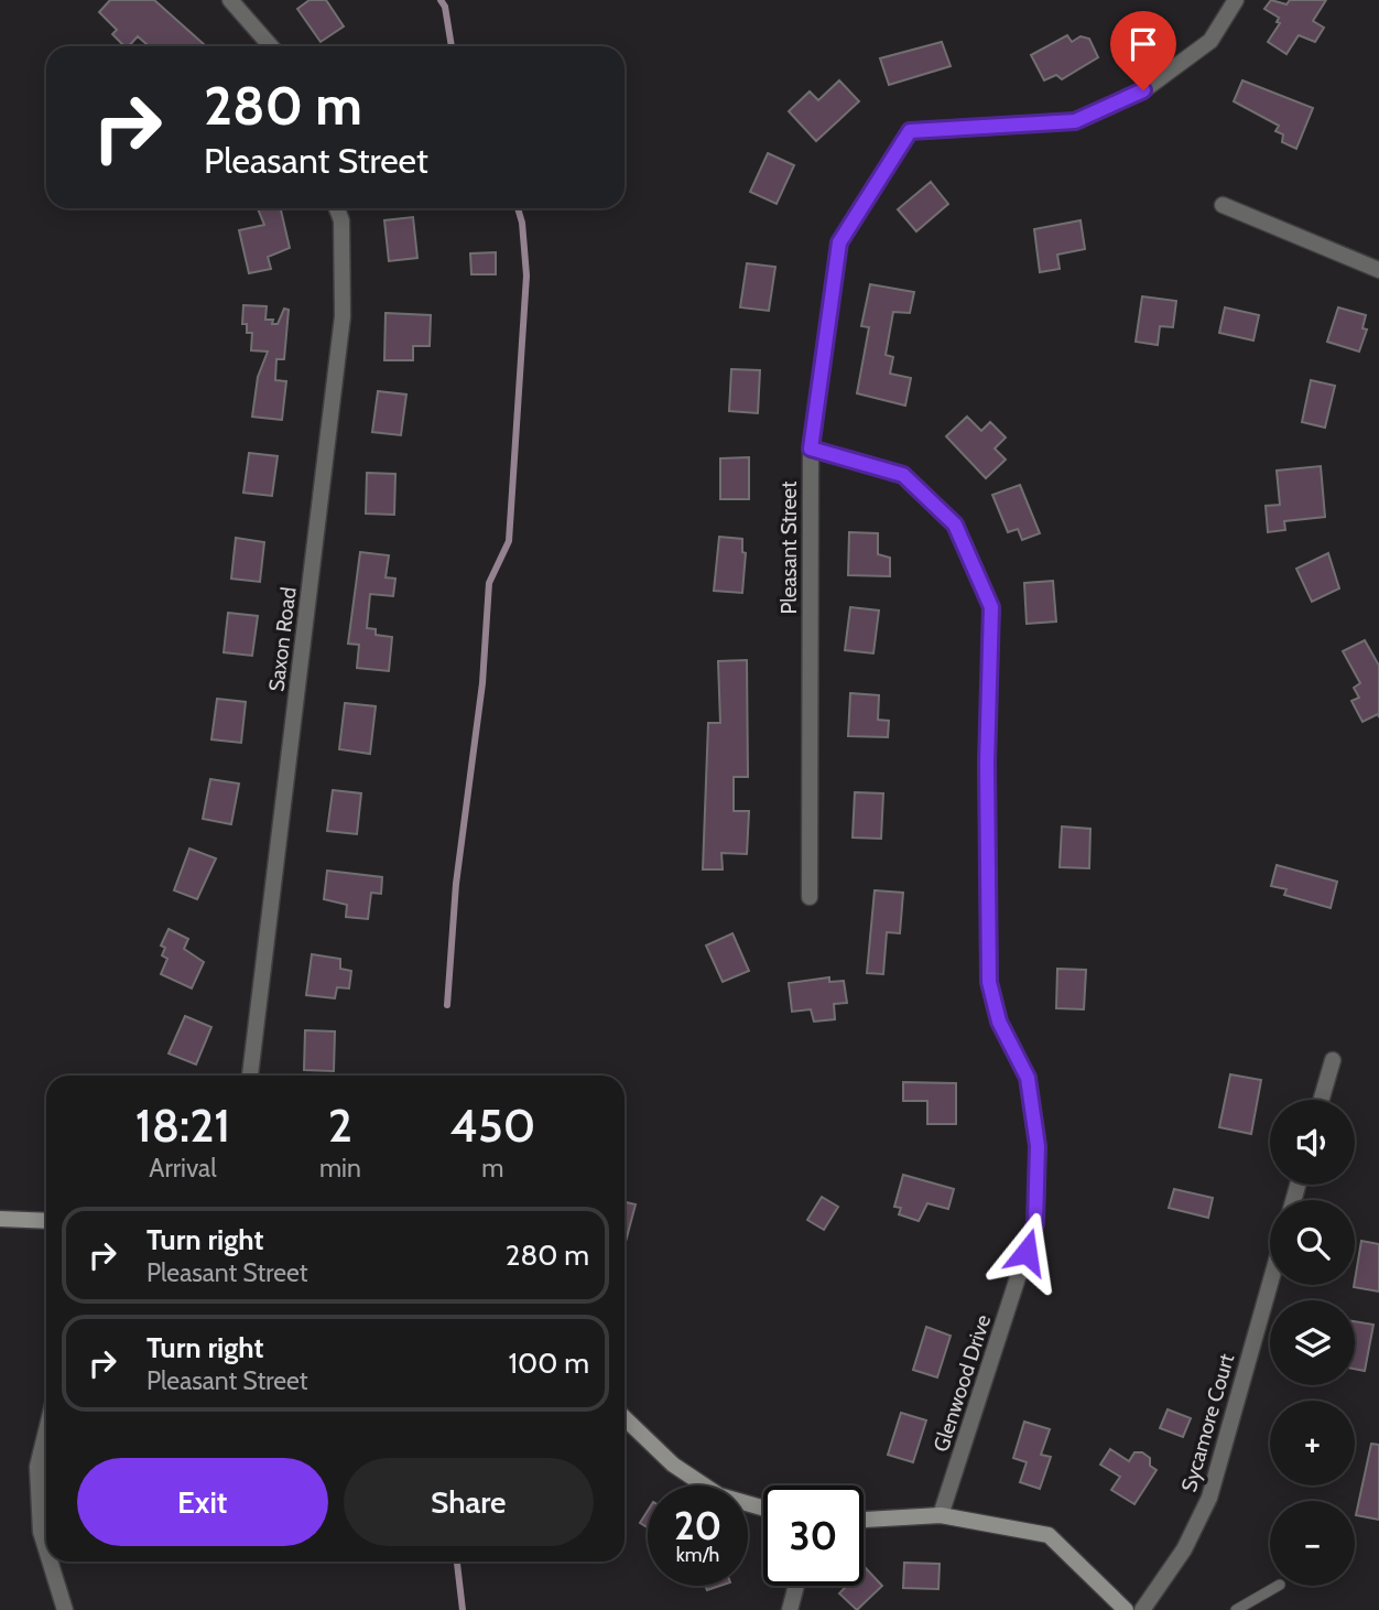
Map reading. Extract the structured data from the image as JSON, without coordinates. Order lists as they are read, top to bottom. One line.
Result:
{"streets":{"street":["Pleasant Street","Saxon Road","Glenwood Drive","Sycamore Court"]},"crossings":[["Pleasant Street","Glenwood Drive"]],"page":{"turn":["280 m","Pleasant Street"],"eta":["18:21","Arrival","2","min","450","m"],"map_buttons":["+","−"],"list":[{"name":"Turn right","note":"Pleasant Street","value":"280 m"},{"name":"Turn right","note":"Pleasant Street","value":"100 m"}],"buttons":["Exit","Share"],"speed":"20 km/h","limit":"30"}}
